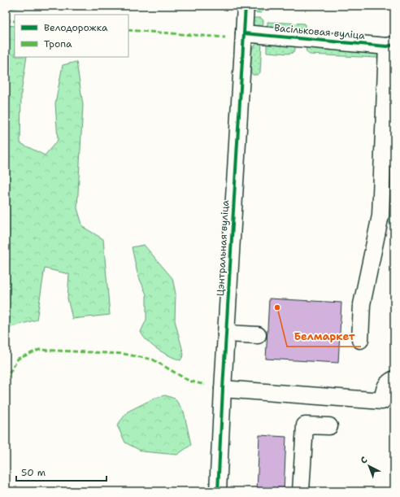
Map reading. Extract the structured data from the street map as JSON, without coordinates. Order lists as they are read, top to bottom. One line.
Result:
{"streets":{"street":["Васільковая вуліца","Цэнтральная вуліца"]},"crossings":[["Васільковая вуліца","Цэнтральная вуліца"]],"places":["Белмаркет"],"legend":["Велодорожка","Тропа"],"scale_bar":"50 m","north":"top left"}
